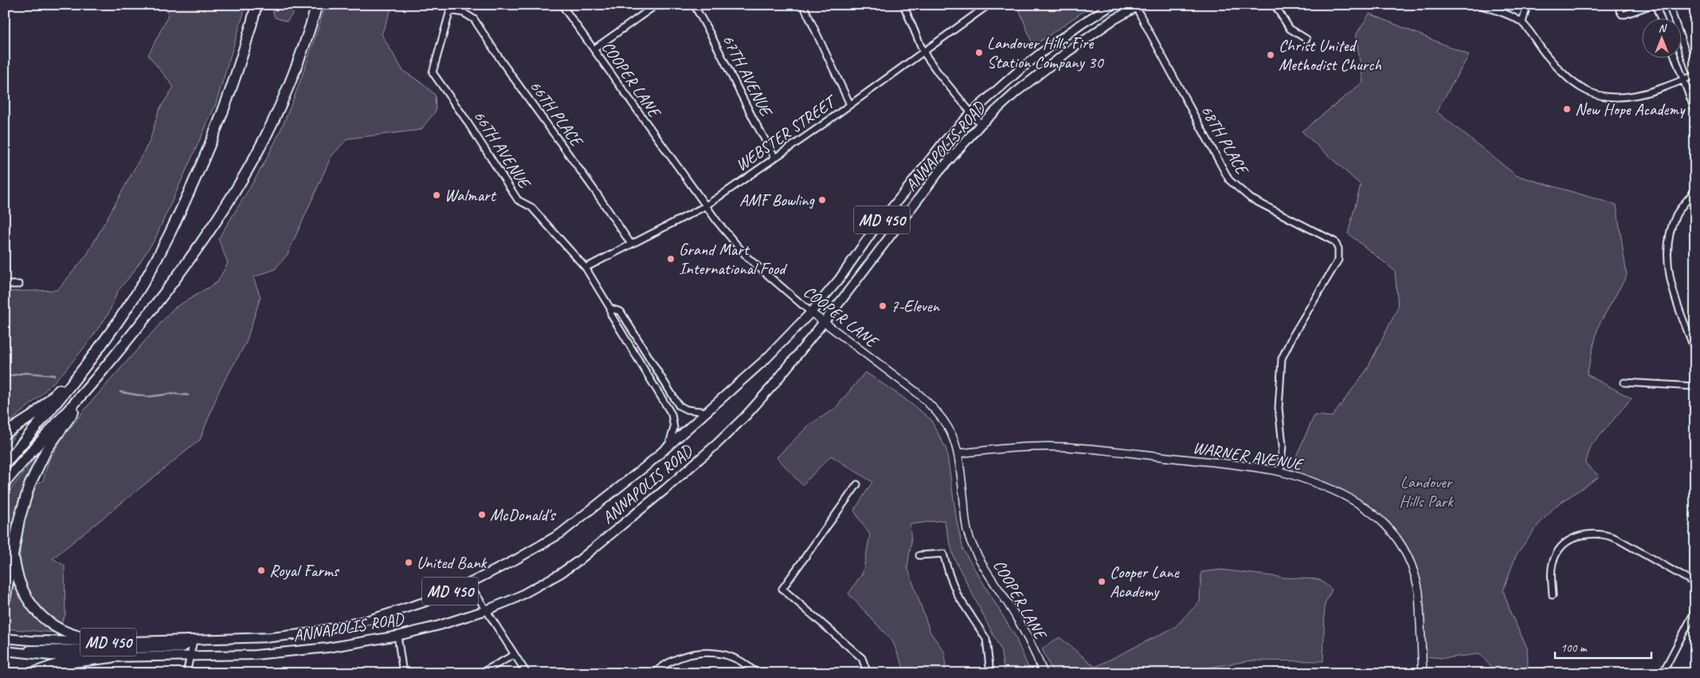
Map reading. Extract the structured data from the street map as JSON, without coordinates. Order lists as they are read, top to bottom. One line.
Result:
{"streets":{"main road":["ANNAPOLIS ROAD","MD 450"],"street":["67TH AVENUE","COOPER LANE","66TH PLACE","WEBSTER STREET","68TH PLACE","66TH AVENUE","WARNER AVENUE"]},"crossings":[["67TH AVENUE","WEBSTER STREET"],["COOPER LANE","WEBSTER STREET"],["COOPER LANE","ANNAPOLIS ROAD"],["COOPER LANE","WARNER AVENUE"],["66TH PLACE","WEBSTER STREET"],["66TH PLACE","66TH AVENUE"],["WEBSTER STREET","66TH AVENUE"],["68TH PLACE","ANNAPOLIS ROAD"],["68TH PLACE","WARNER AVENUE"],["ANNAPOLIS ROAD","66TH AVENUE"]],"parks":["Landover Hills Park"],"places":["Landover Hills Fire Station Company 30","Christ United Methodist Church","New Hope Academy","Walmart","AMF Bowling","Grand Mart International Food","7-Eleven","McDonald's","United Bank","Royal Farms","Cooper Lane Academy"],"scale_bar":"100 m","north":"top"}
